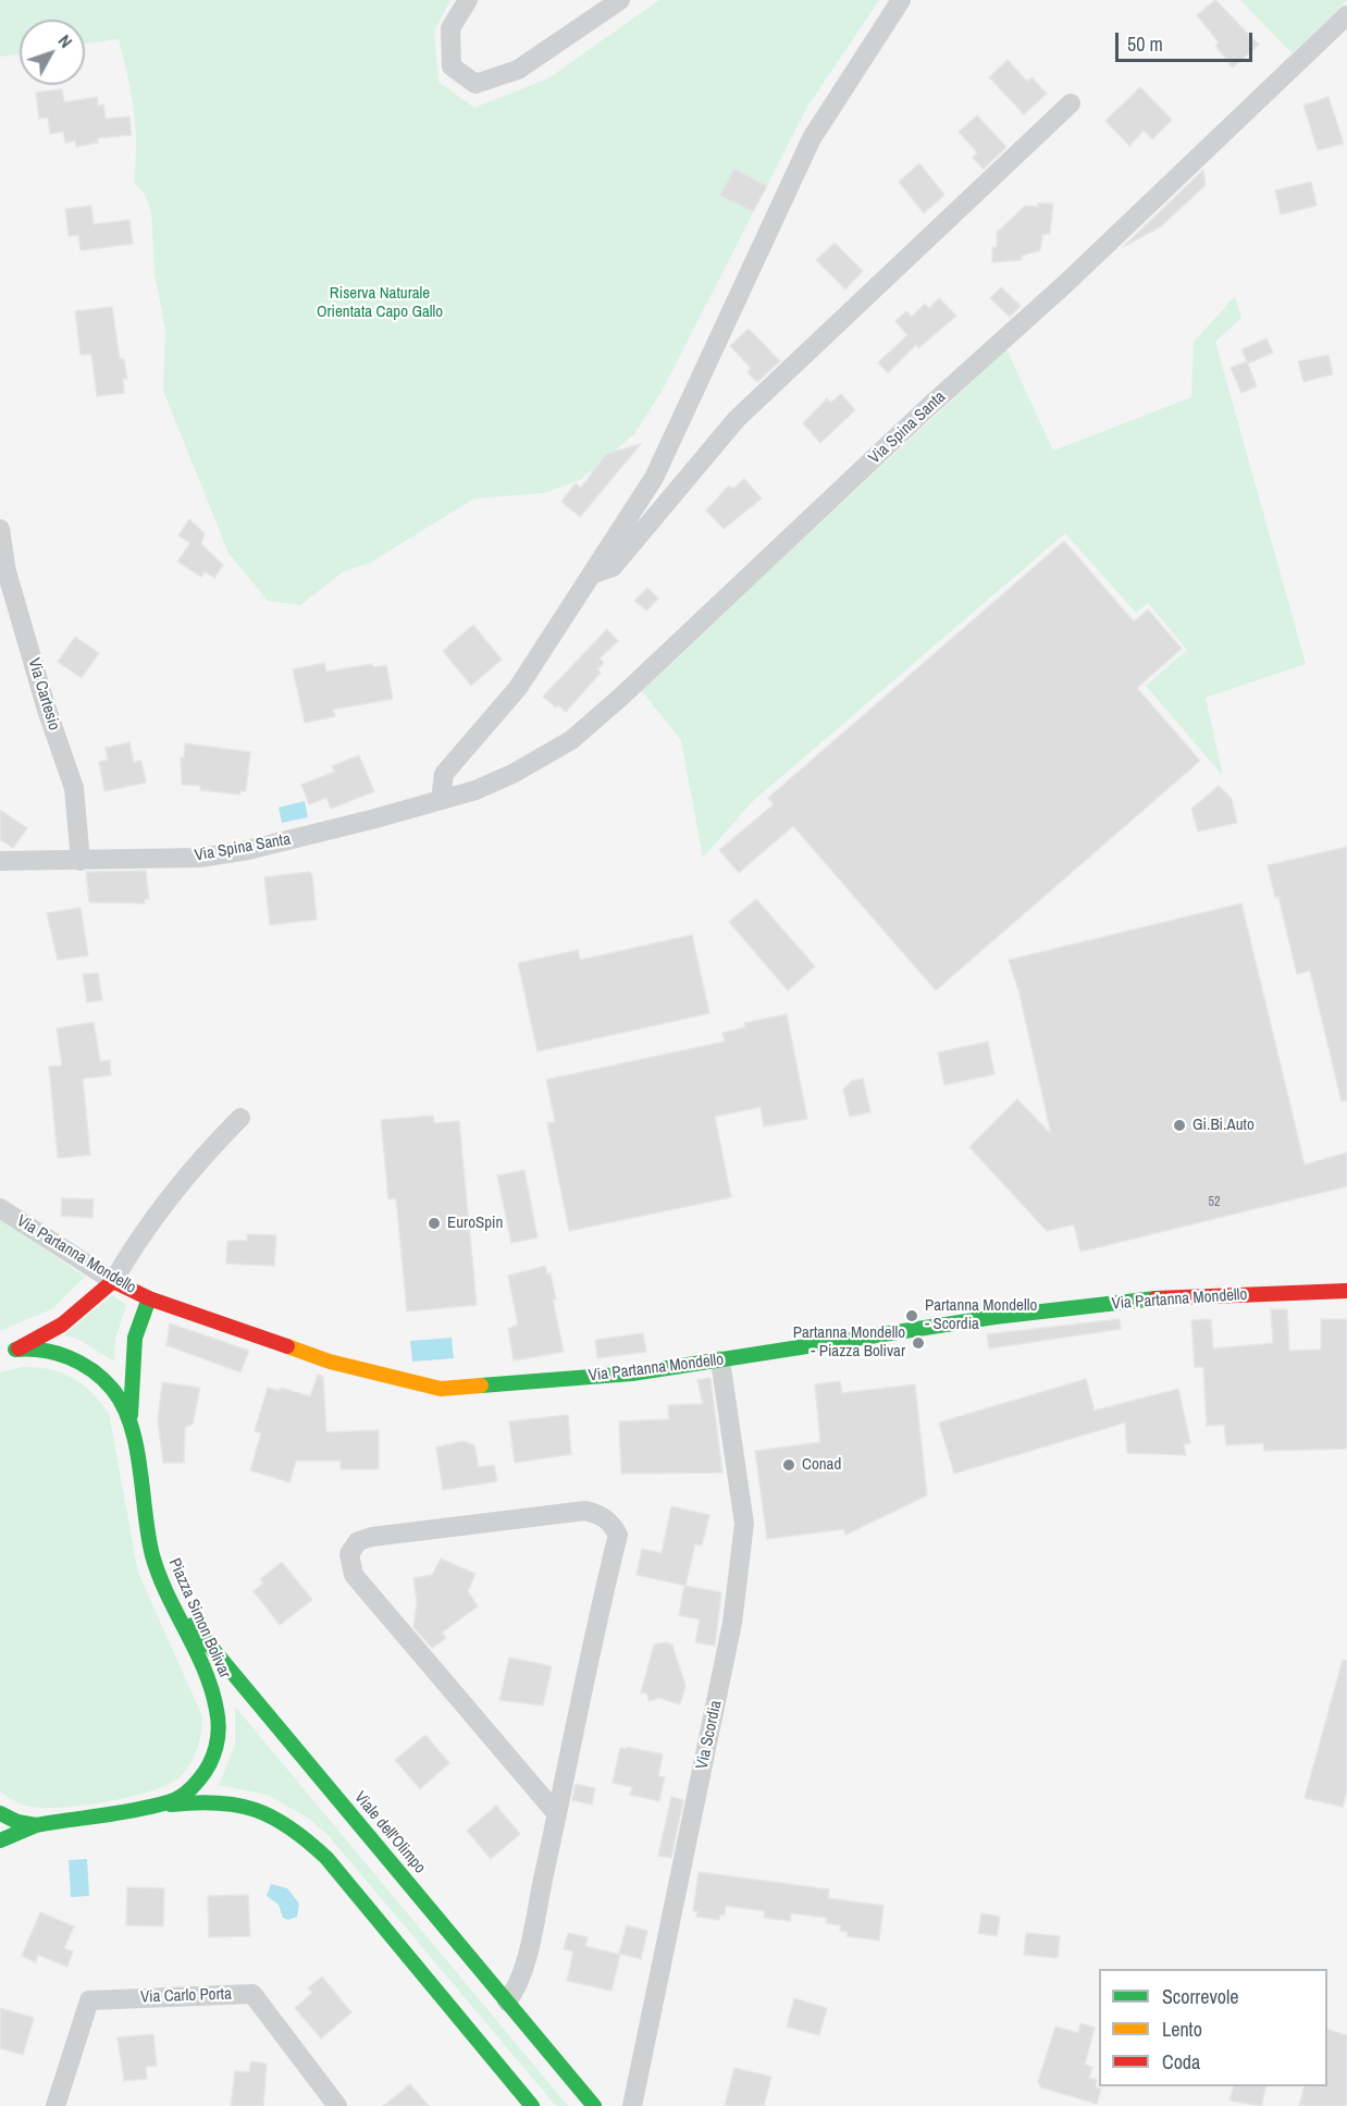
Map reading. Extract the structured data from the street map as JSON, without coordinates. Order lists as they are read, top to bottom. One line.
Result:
{"streets":{"main road":["Via Partanna Mondello","Piazza Simon Bolivar","Viale dell'Olimpo"],"street":["Via Spina Santa","Via Cartesio","Via Scordia","Via Carlo Porta"]},"crossings":[["Via Spina Santa","Via Cartesio"],["Via Partanna Mondello","Via Scordia"],["Piazza Simon Bolivar","Viale dell'Olimpo"]],"parks":["Riserva Naturale Orientata Capo Gallo"],"places":["Gi.Bi.Auto","EuroSpin","Partanna Mondello - Scordia","Partanna Mondello - Piazza Bolivar","Conad"],"house_numbers":["52"],"legend":["Scorrevole","Lento","Coda"],"scale_bar":"50 m","north":"top right"}
